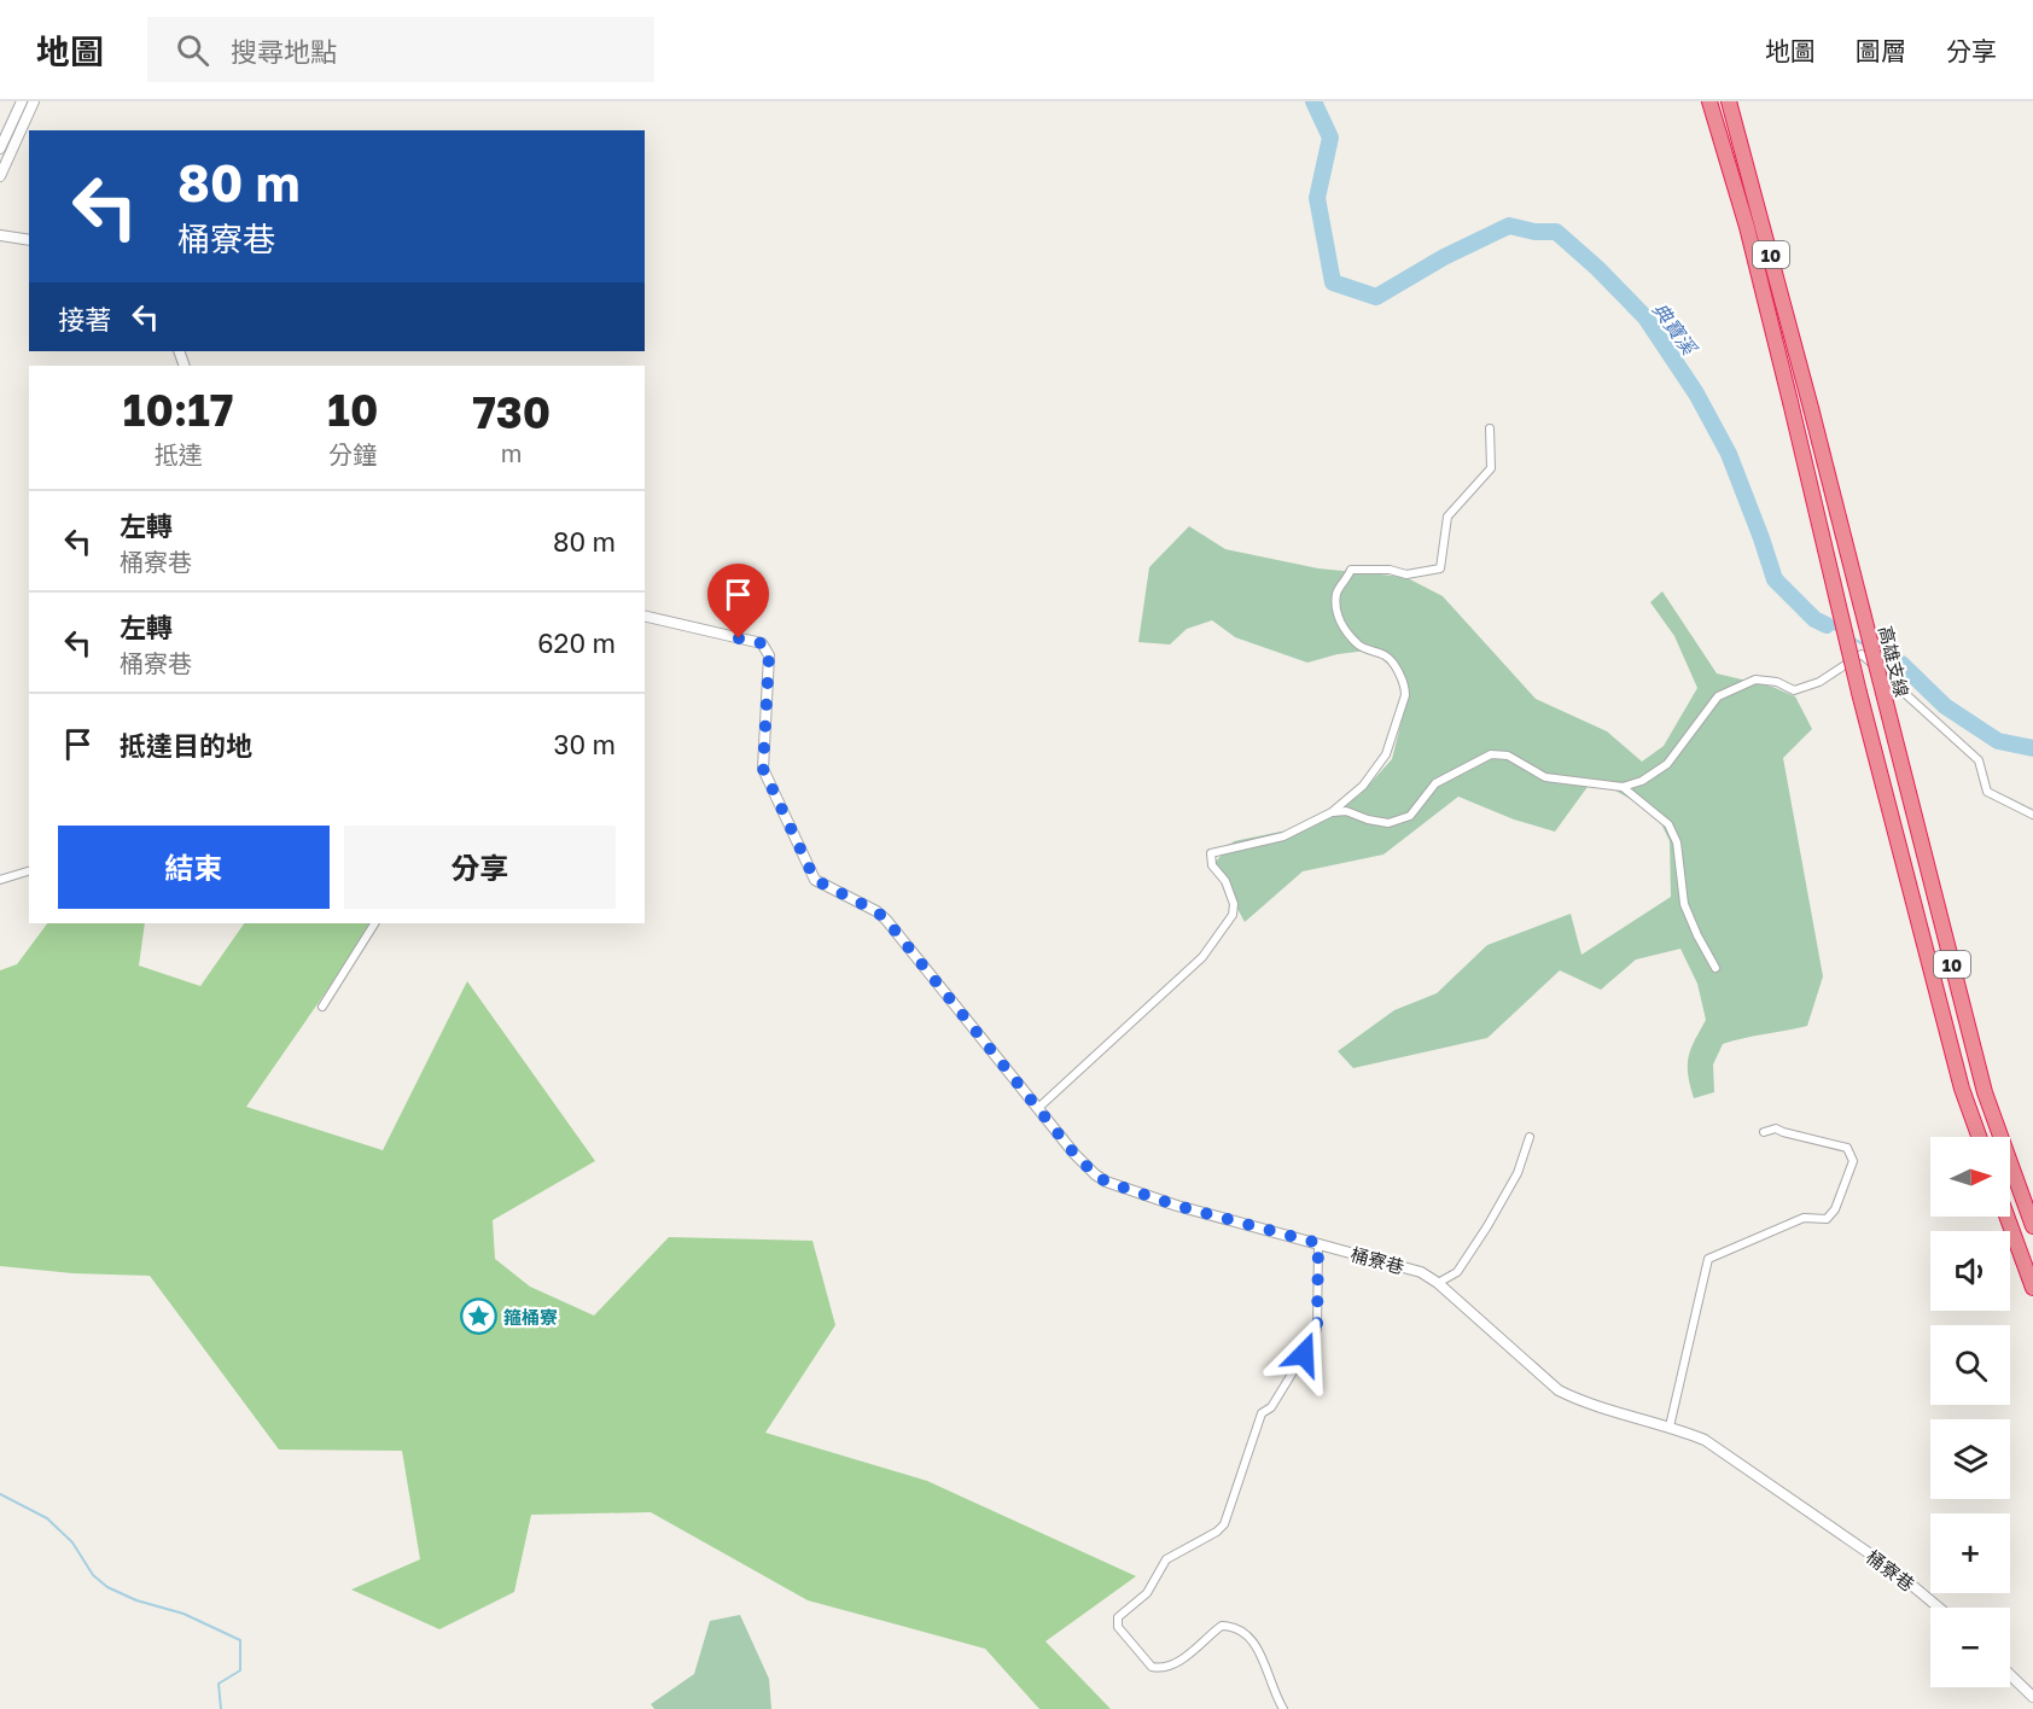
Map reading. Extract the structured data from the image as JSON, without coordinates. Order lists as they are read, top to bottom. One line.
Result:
{"streets":{"highway":["10","高雄支線"],"street":["桶寮巷"]},"water":["典寶溪"],"places":{"place":["箍桶寮"]},"north":"right","page":{"header":"地圖","search":"搜尋地點","nav":["地圖","圖層","分享"],"turn":["80 m","桶寮巷"],"then":"接著","eta":["10:17","抵達","10","分鐘","730","m"],"list":[{"name":"左轉","note":"桶寮巷","value":"80 m"},{"name":"左轉","note":"桶寮巷","value":"620 m"},{"name":"抵達目的地","value":"30 m"}],"buttons":["結束","分享"],"map_buttons":["+","−"]}}
